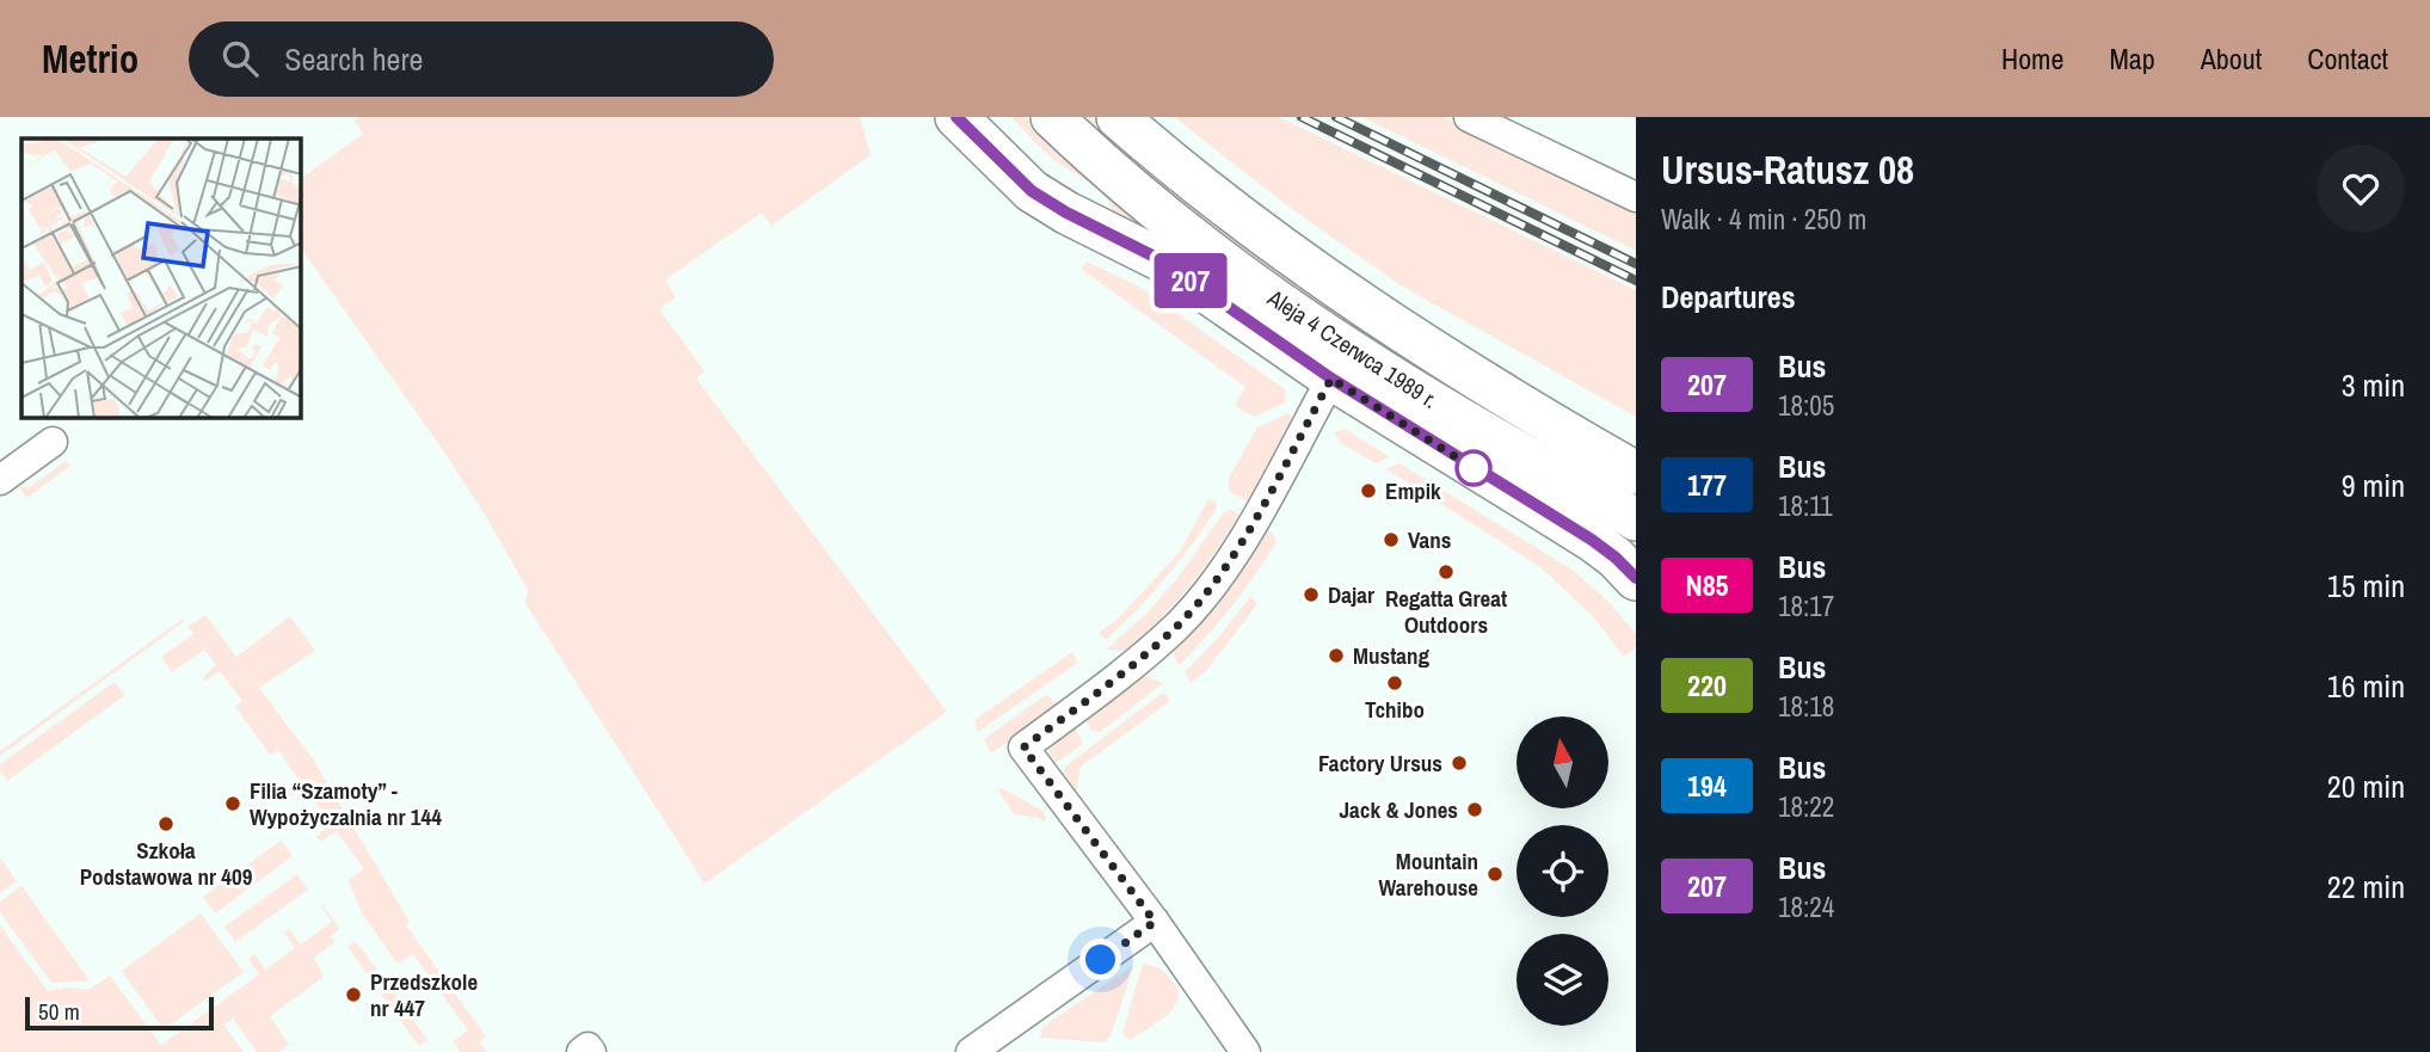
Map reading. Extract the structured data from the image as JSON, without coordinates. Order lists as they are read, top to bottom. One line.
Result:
{"streets":{"main road":["Aleja 4 Czerwca 1989 r."]},"places":["Empik","Vans","Regatta Great Outdoors","Dajar","Mustang","Tchibo","Factory Ursus","Filia “Szamoty” - Wypożyczalnia nr 144","Jack & Jones","Szkoła Podstawowa nr 409","Mountain Warehouse","Przedszkole nr 447"],"lines":["bus line 207"],"scale_bar":"50 m","north":"top","page":{"header":"Metrio","search":"Search here","nav":["Home","Map","About","Contact"],"on_map":"207","heading":[["Ursus-Ratusz 08","Walk · 4 min · 250 m"],"Departures"],"list":[{"mark":"207","name":"Bus","note":"18:05","value":"3 min"},{"mark":"177","name":"Bus","note":"18:11","value":"9 min"},{"mark":"N85","name":"Bus","note":"18:17","value":"15 min"},{"mark":"220","name":"Bus","note":"18:18","value":"16 min"},{"mark":"194","name":"Bus","note":"18:22","value":"20 min"},{"mark":"207","name":"Bus","note":"18:24","value":"22 min"}],"scale":"50 m"}}
